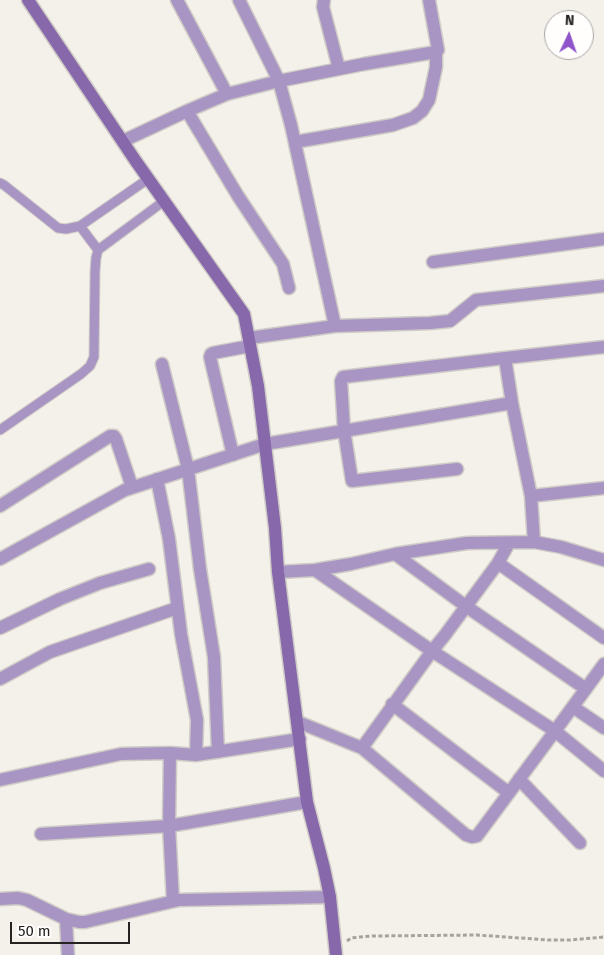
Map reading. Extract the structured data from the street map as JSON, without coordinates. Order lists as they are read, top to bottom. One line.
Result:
{"scale_bar":"50 m","north":"top"}
